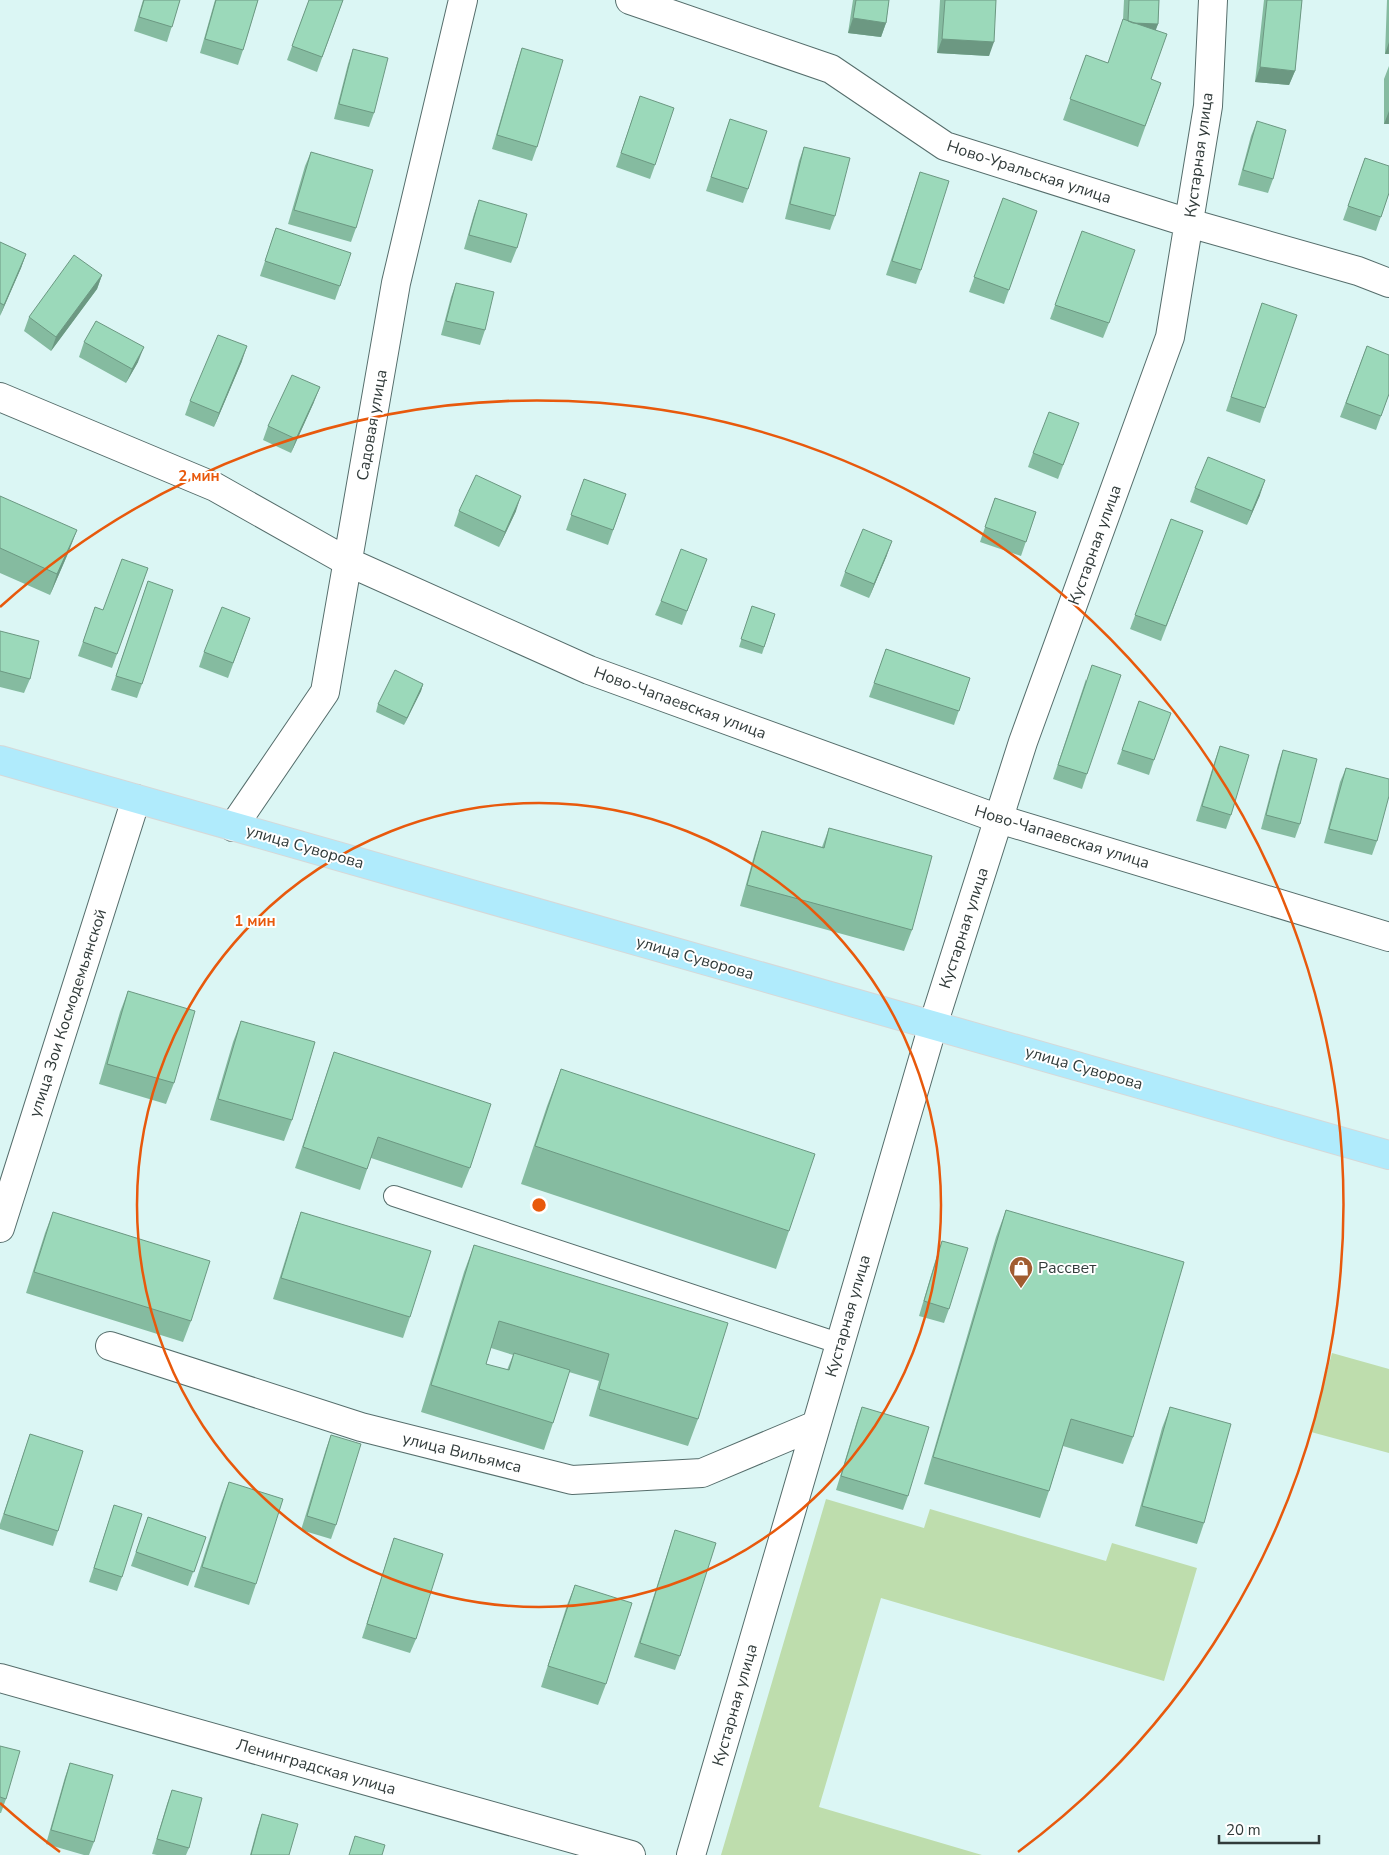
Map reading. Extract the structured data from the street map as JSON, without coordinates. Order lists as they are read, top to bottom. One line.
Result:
{"streets":{"main road":["улица Суворова"],"street":["Кустарная улица","Ново-Уральская улица","Садовая улица","Ново-Чапаевская улица","улица Зои Космодемьянской","улица Вильямса","Ленинградская улица"]},"crossings":[["Кустарная улица","Ново-Уральская улица"],["Кустарная улица","Ново-Чапаевская улица"],["Кустарная улица","улица Суворова"],["Кустарная улица","улица Вильямса"],["Садовая улица","Ново-Чапаевская улица"],["Садовая улица","улица Суворова"],["улица Суворова","улица Зои Космодемьянской"]],"places":{"shop":["Рассвет"]},"scale_bar":"20 m","rings":["2 мин","1 мин"]}
